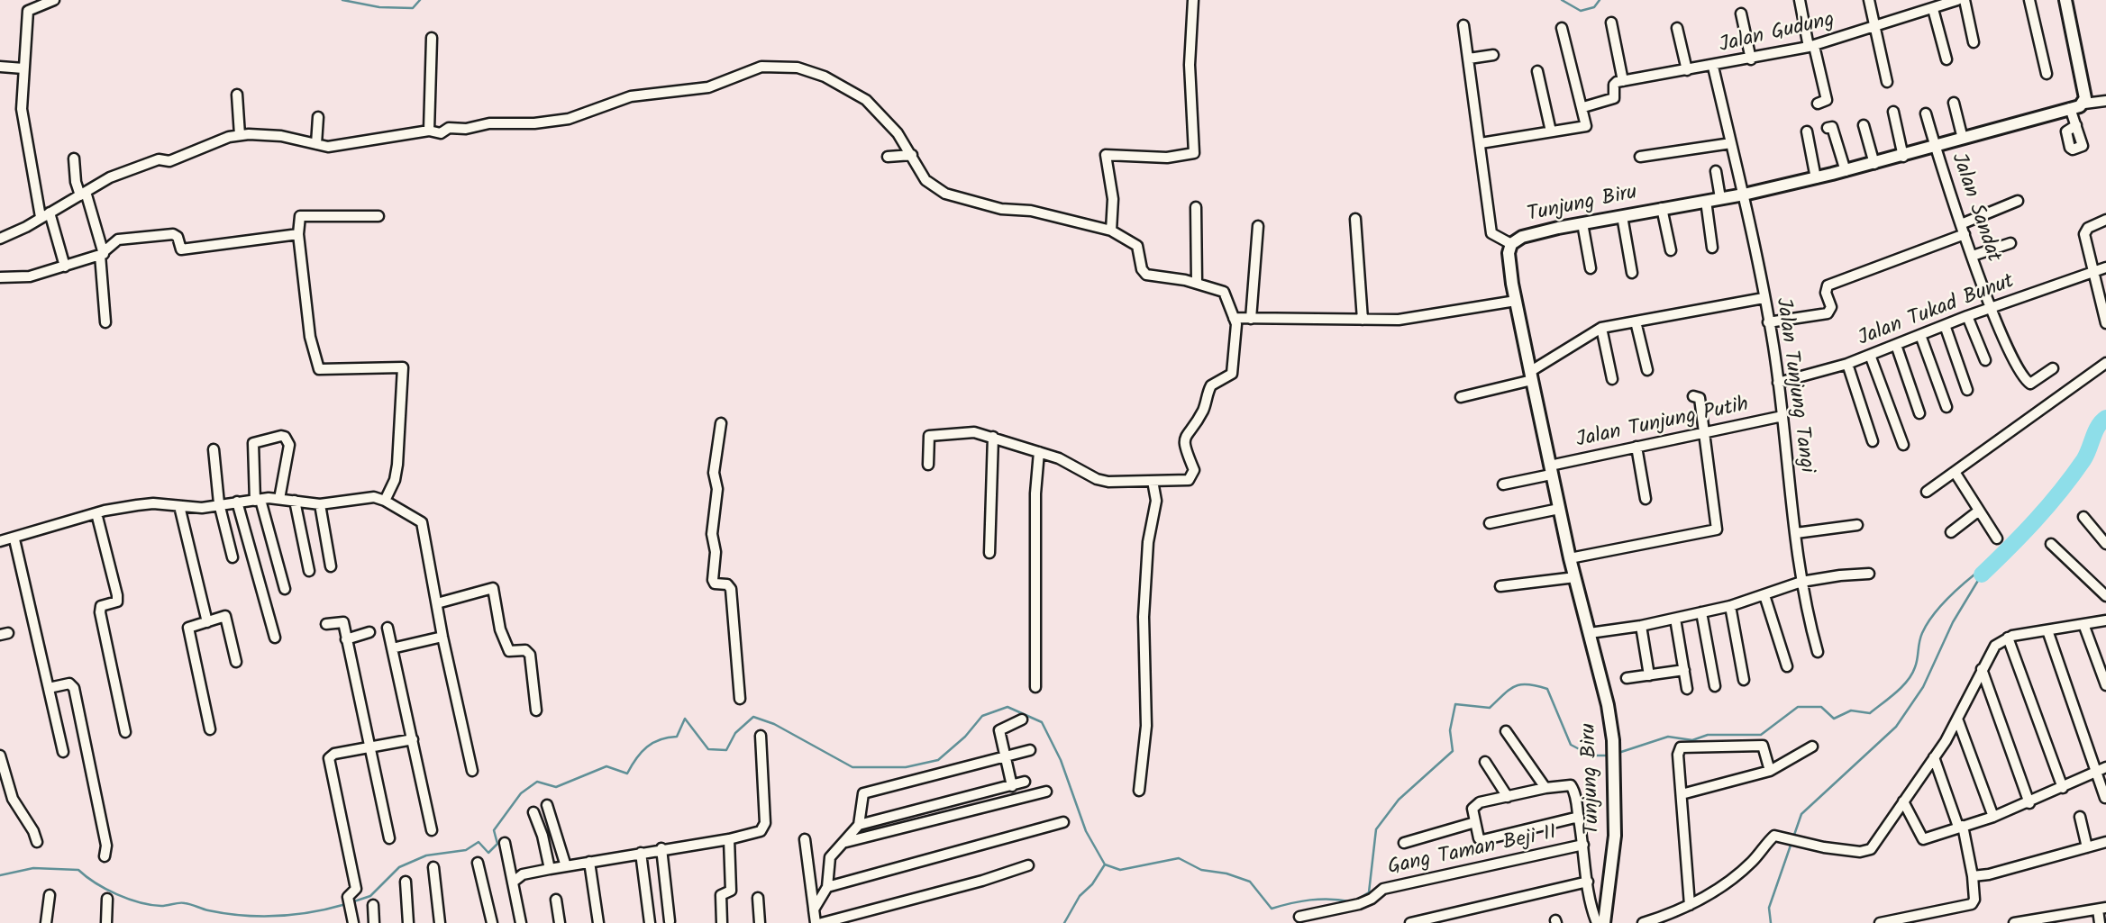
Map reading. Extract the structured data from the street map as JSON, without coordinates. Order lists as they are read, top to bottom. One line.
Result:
{"streets":{"street":["Jalan Gudung","Tunjung Biru","Jalan Sandat","Jalan Tukad Bunut","Jalan Tunjung Tangi","Jalan Tunjung Putih","Gang Taman Beji II"]},"crossings":[["Jalan Gudung","Tunjung Biru"],["Jalan Gudung","Jalan Tunjung Tangi"],["Tunjung Biru","Jalan Sandat"],["Tunjung Biru","Jalan Tunjung Tangi"],["Tunjung Biru","Jalan Tunjung Putih"],["Jalan Sandat","Jalan Tukad Bunut"],["Jalan Tukad Bunut","Jalan Tunjung Tangi"],["Jalan Tunjung Tangi","Jalan Tunjung Putih"]]}
